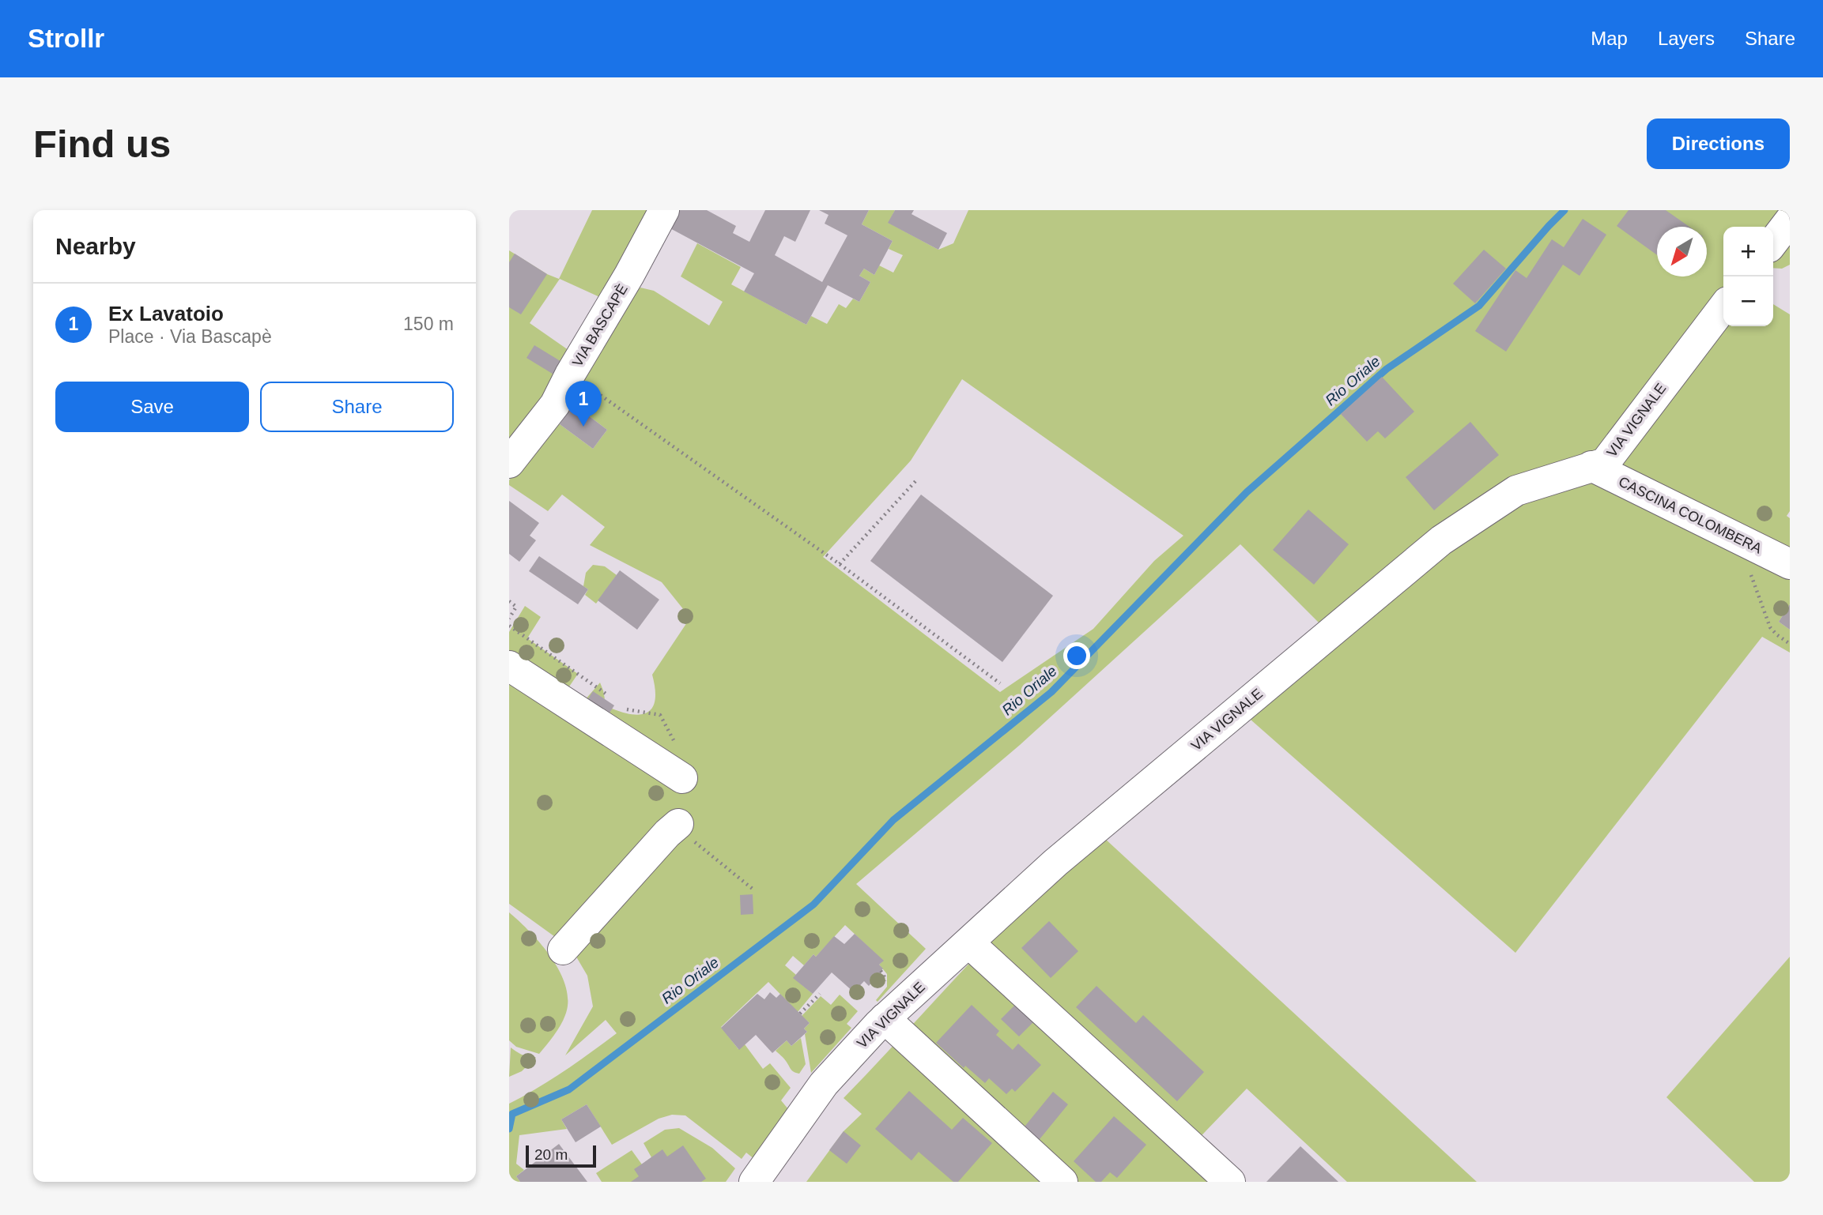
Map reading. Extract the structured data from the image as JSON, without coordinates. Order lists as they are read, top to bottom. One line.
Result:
{"streets":{"street":["VIA BASCAPÈ","VIA VIGNALE","CASCINA COLOMBERA"]},"crossings":[["VIA VIGNALE","CASCINA COLOMBERA"]],"water":["Rio Oriale"],"scale_bar":"20 m","north":"bottom left","page":{"header":"Strollr","nav":["Map","Layers","Share"],"buttons":["Directions",["Save","Share"]],"title":"Find us","heading":"Nearby","map_buttons":["+","−"],"list":[{"mark":"1","name":"Ex Lavatoio","note":"Place · Via Bascapè","value":"150 m"}],"pins":"1","scale":"20 m"}}
